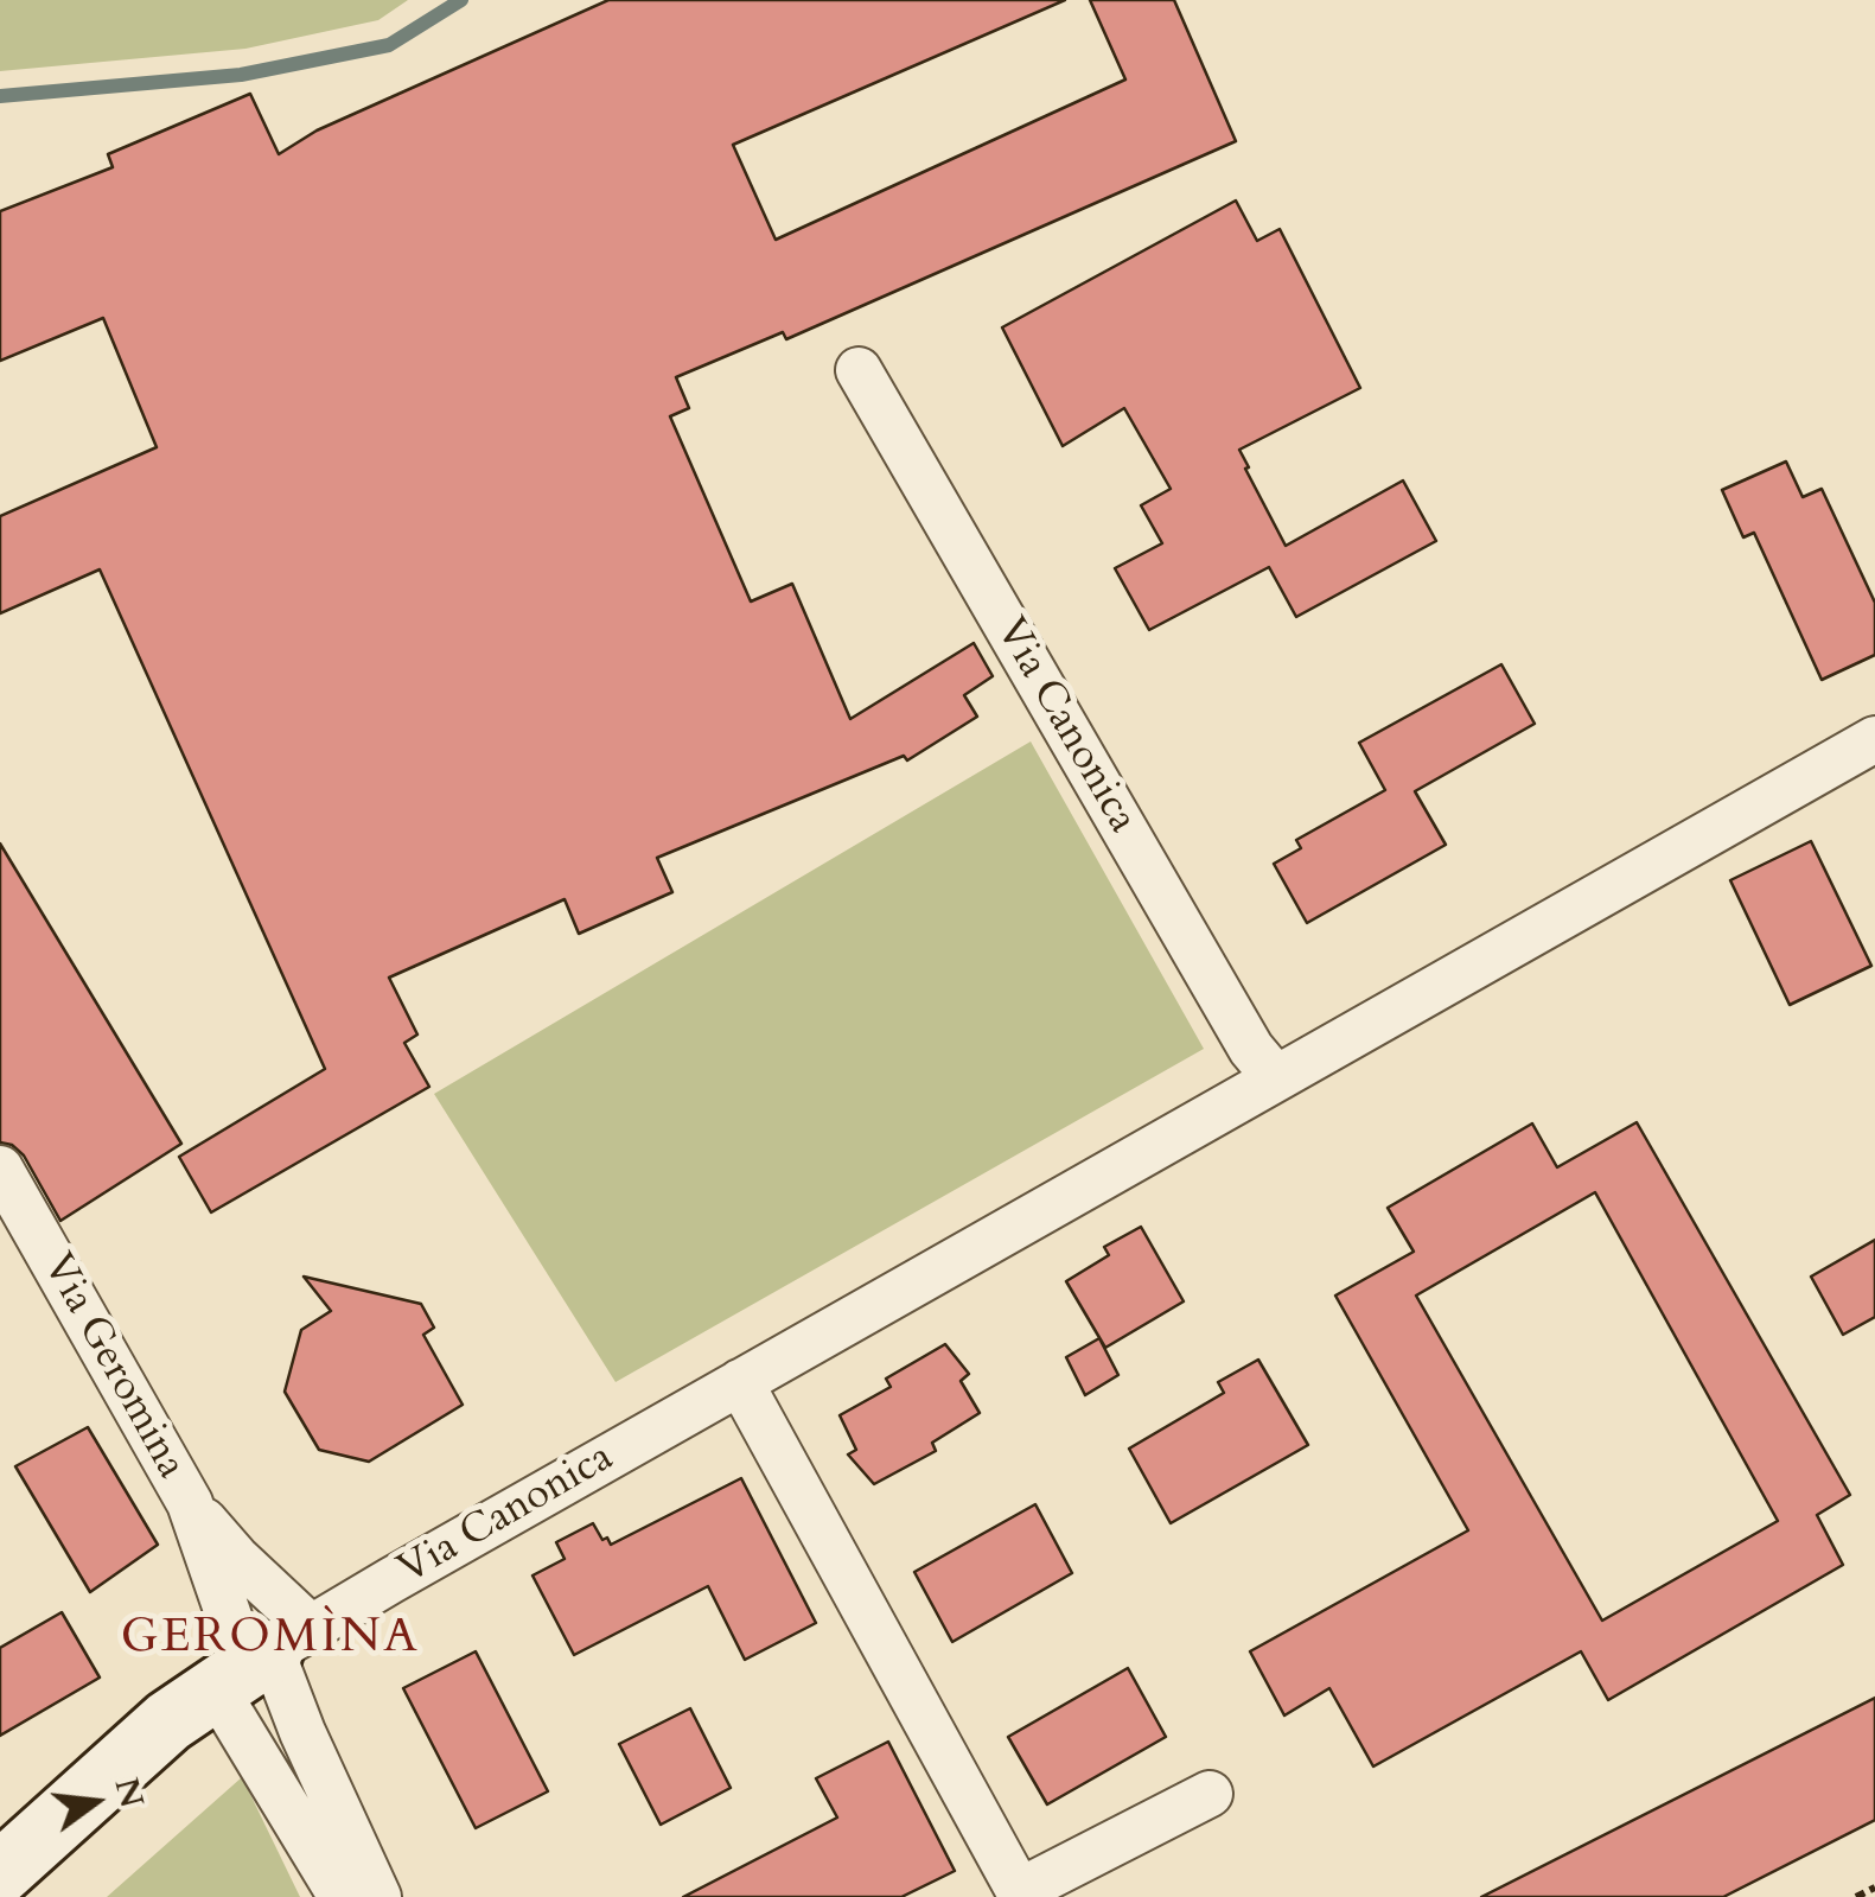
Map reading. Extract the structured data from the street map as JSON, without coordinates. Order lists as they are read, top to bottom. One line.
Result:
{"streets":{"street":["Via Canonica","Via Geromina"]},"crossings":[["Via Canonica","Via Geromina"]],"districts":["GEROMÌNA"],"north":"right"}
